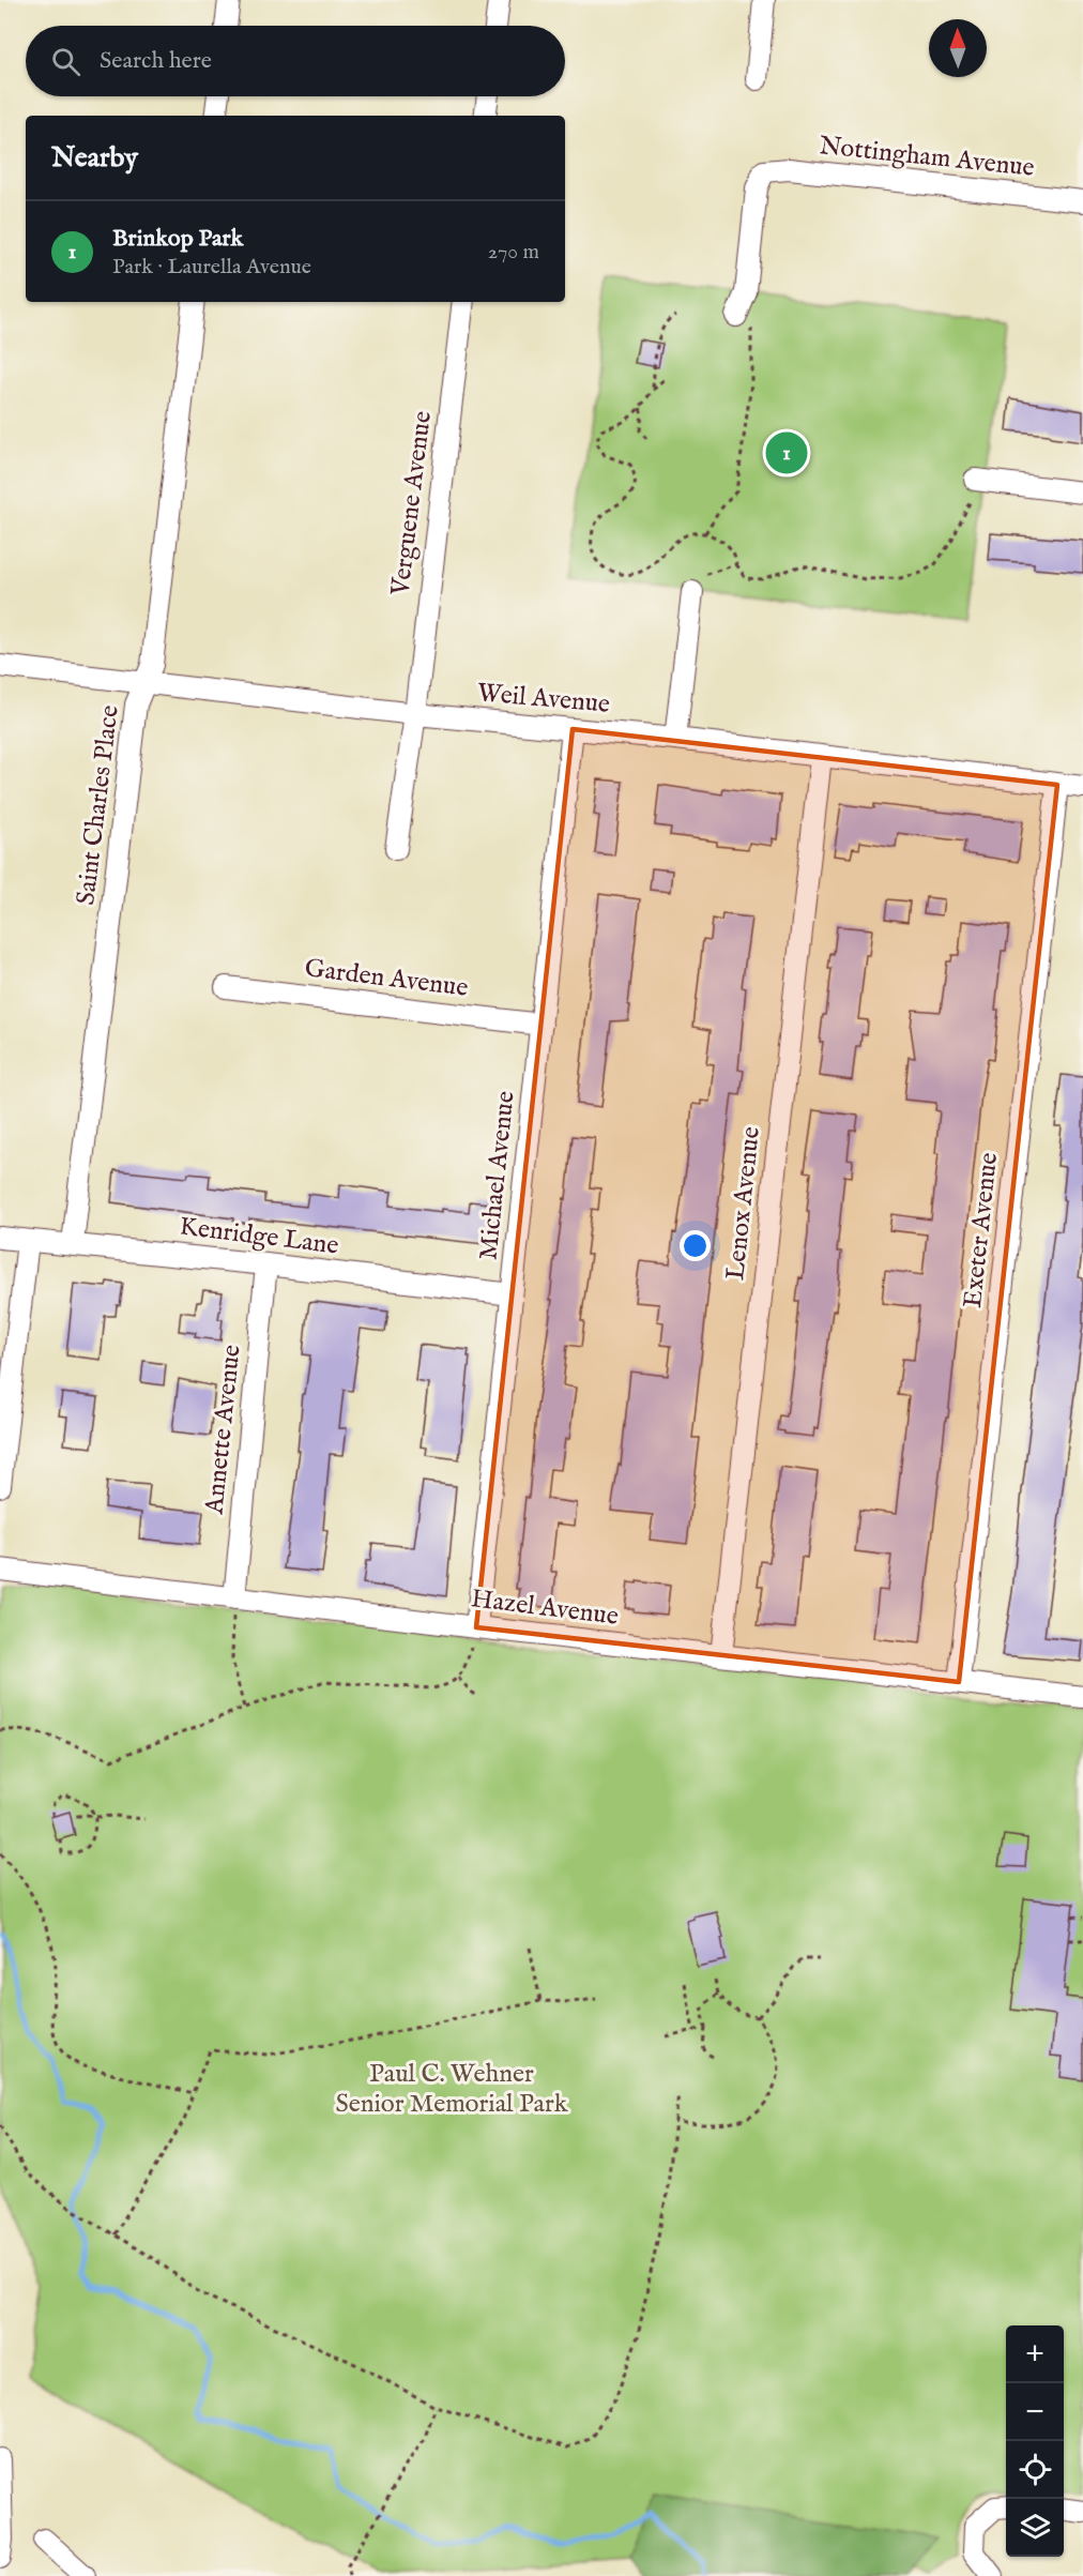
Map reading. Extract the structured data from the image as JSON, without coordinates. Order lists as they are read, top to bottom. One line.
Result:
{"streets":{"street":["Nottingham Avenue","Verguene Avenue","Weil Avenue","Saint Charles Place","Garden Avenue","Michael Avenue","Lenox Avenue","Exeter Avenue","Kenridge Lane","Annette Avenue","Hazel Avenue"]},"crossings":[["Verguene Avenue","Weil Avenue"],["Weil Avenue","Saint Charles Place"],["Weil Avenue","Michael Avenue"],["Weil Avenue","Lenox Avenue"],["Weil Avenue","Exeter Avenue"],["Saint Charles Place","Kenridge Lane"],["Garden Avenue","Michael Avenue"],["Michael Avenue","Kenridge Lane"],["Michael Avenue","Hazel Avenue"],["Lenox Avenue","Hazel Avenue"],["Exeter Avenue","Hazel Avenue"],["Kenridge Lane","Annette Avenue"],["Annette Avenue","Hazel Avenue"]],"parks":["Paul C. Wehner Senior Memorial Park"],"north":"top","page":{"search":"Search here","heading":"Nearby","list":[{"mark":"1","name":"Brinkop Park","note":"Park · Laurella Avenue","value":"270 m"}],"pins":"1","map_buttons":["+","−"]}}
